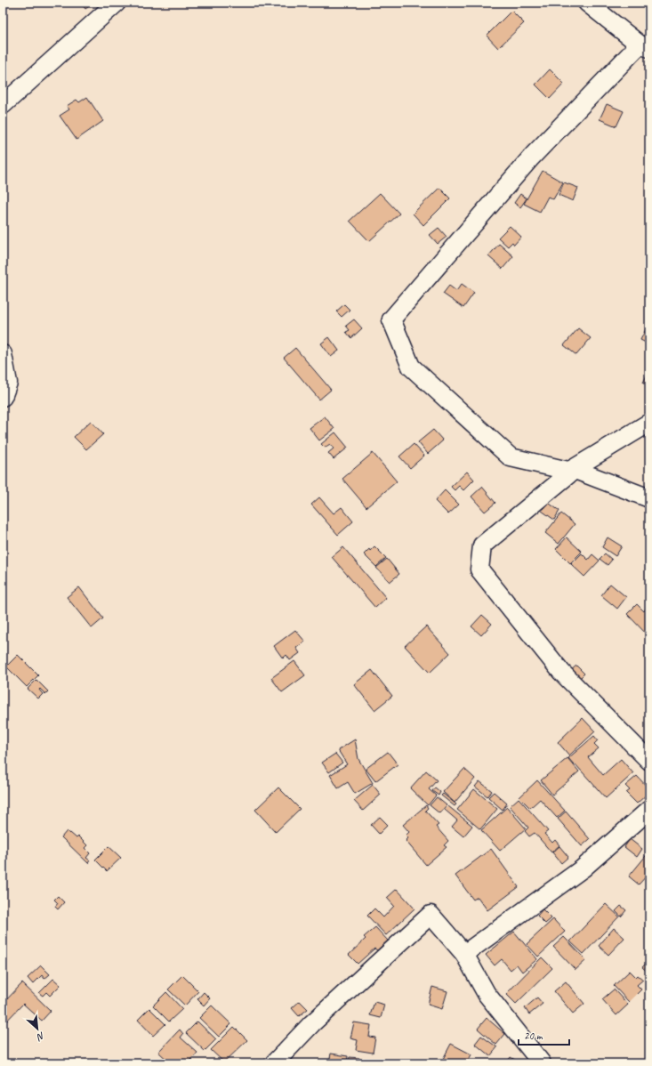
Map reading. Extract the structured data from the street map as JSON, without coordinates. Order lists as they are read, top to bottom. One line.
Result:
{"scale_bar":"20 m","north":"bottom right"}
